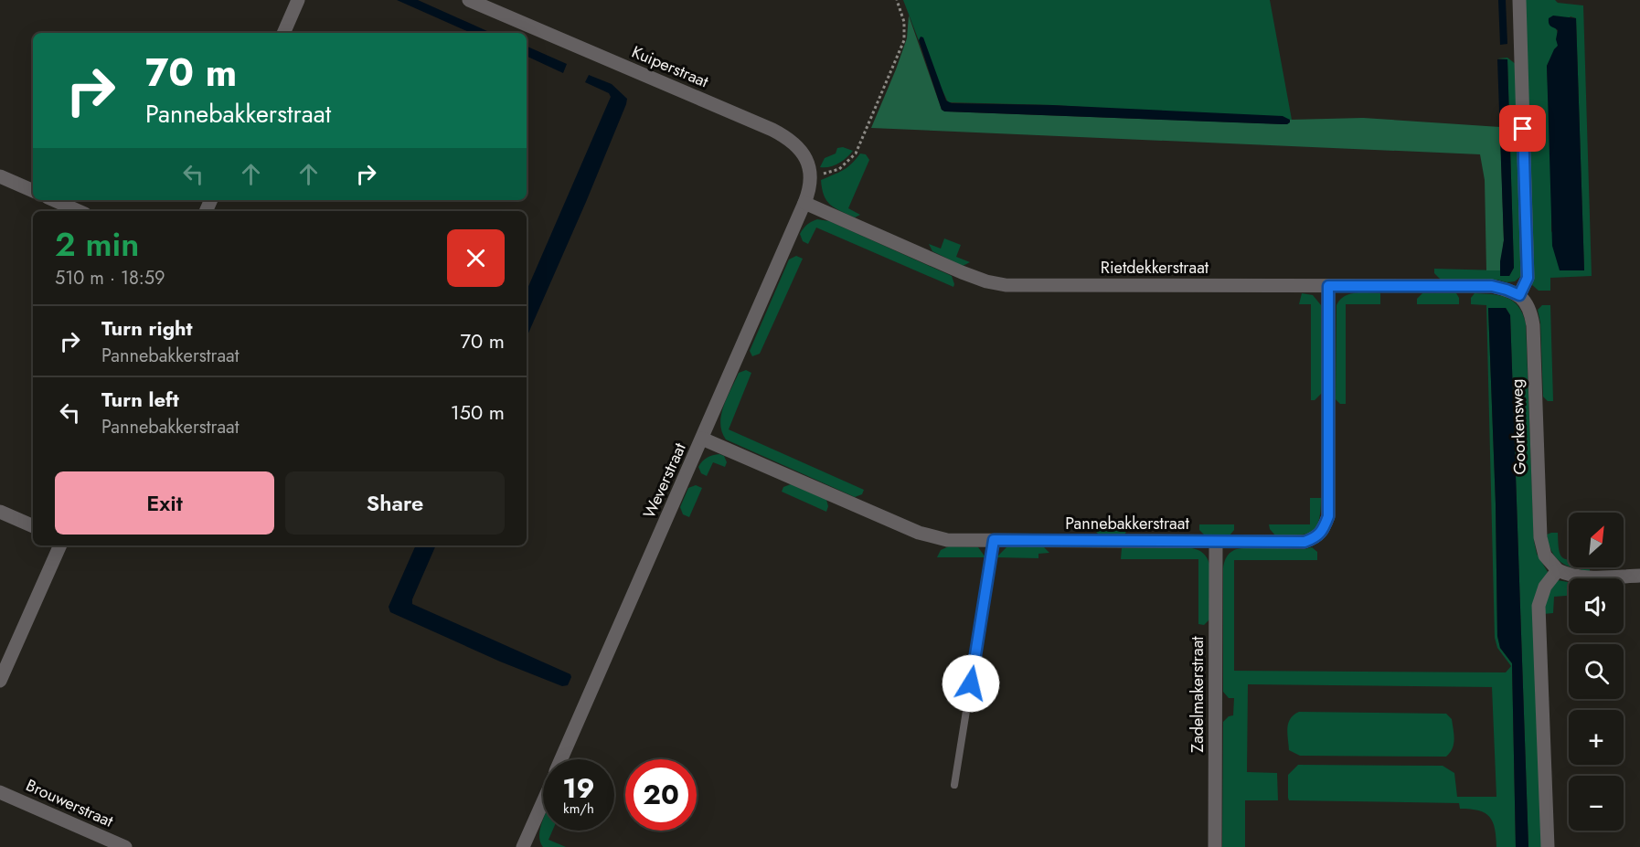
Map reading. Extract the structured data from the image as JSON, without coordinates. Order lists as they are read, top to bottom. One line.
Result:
{"streets":{"street":["Kuiperstraat","Rietdekkerstraat","Goorkensweg","Weverstraat","Pannebakkerstraat","Zadelmakerstraat","Brouwerstraat"]},"crossings":[["Rietdekkerstraat","Goorkensweg"],["Rietdekkerstraat","Weverstraat"],["Rietdekkerstraat","Pannebakkerstraat"],["Weverstraat","Pannebakkerstraat"],["Pannebakkerstraat","Zadelmakerstraat"]],"north":"top right","page":{"turn":["70 m","Pannebakkerstraat"],"heading":["2 min","510 m · 18:59"],"list":[{"name":"Turn right","note":"Pannebakkerstraat","value":"70 m"},{"name":"Turn left","note":"Pannebakkerstraat","value":"150 m"}],"buttons":["Exit","Share"],"map_buttons":["+","−"],"speed":"19 km/h","limit":"20"}}
